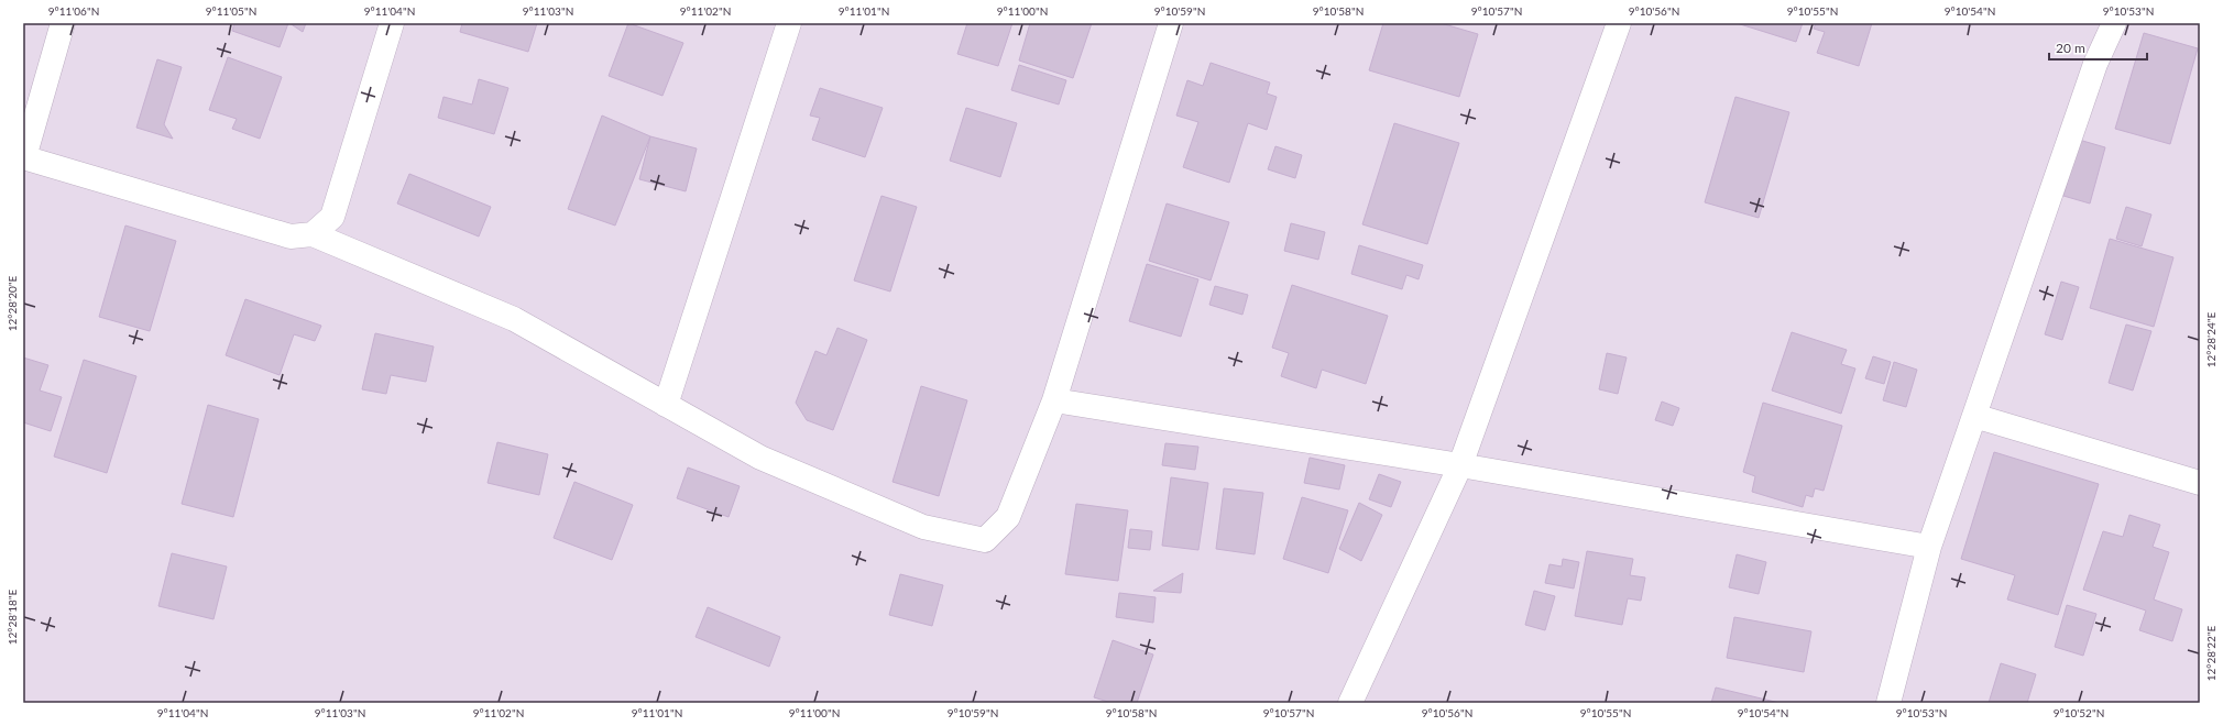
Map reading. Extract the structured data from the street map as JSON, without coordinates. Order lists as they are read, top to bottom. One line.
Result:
{"scale_bar":"20 m","coordinates":["9°11'06\"N","9°11'05\"N","9°11'04\"N","9°11'03\"N","9°11'02\"N","9°11'01\"N","9°11'00\"N","9°10'59\"N","9°10'58\"N","9°10'57\"N","9°10'56\"N","9°10'55\"N","9°10'54\"N","9°10'53\"N","12°28'20\"E","12°28'24\"E","12°28'18\"E","12°28'22\"E","9°10'52\"N"]}
